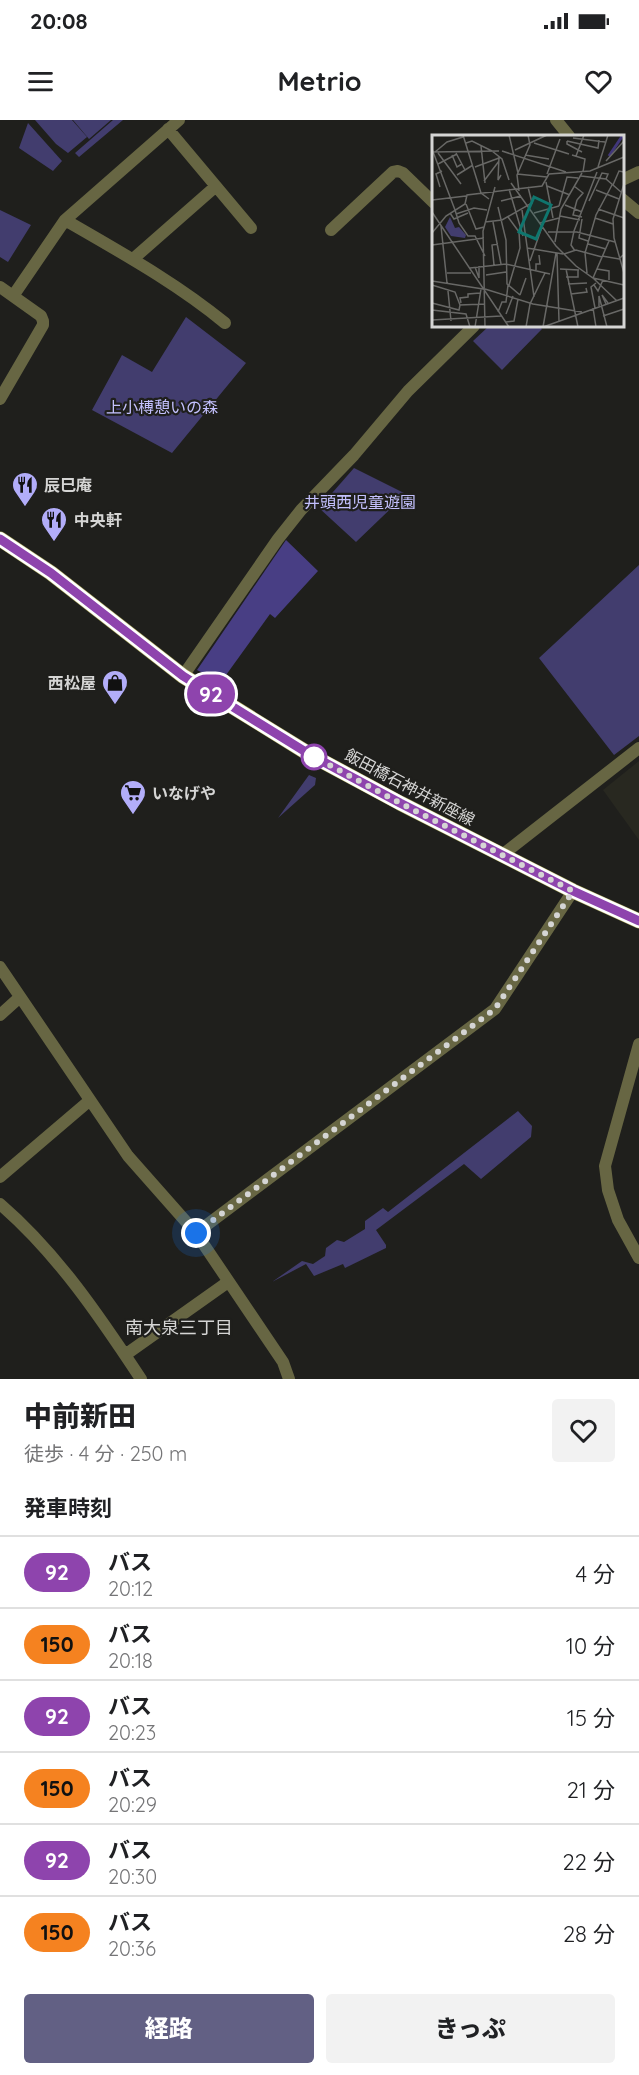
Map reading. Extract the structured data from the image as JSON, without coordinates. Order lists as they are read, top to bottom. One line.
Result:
{"streets":{"main road":["飯田橋石神井新座線"]},"districts":["南大泉三丁目"],"parks":["上小榑憩いの森","井頭西児童遊園"],"places":{"restaurant":["辰巳庵","中央軒"],"shop":["西松屋"],"supermarket":["いなげや"]},"lines":["bus line 92"],"page":{"status":"20:08","header":"Metrio","on_map":"92","heading":[["中前新田","徒歩 · 4 分 · 250 m"],"発車時刻"],"list":[{"mark":"92","name":"バス","note":"20:12","value":"4 分"},{"mark":"150","name":"バス","note":"20:18","value":"10 分"},{"mark":"92","name":"バス","note":"20:23","value":"15 分"},{"mark":"150","name":"バス","note":"20:29","value":"21 分"},{"mark":"92","name":"バス","note":"20:30","value":"22 分"},{"mark":"150","name":"バス","note":"20:36","value":"28 分"}],"buttons":["経路","きっぷ"]}}
